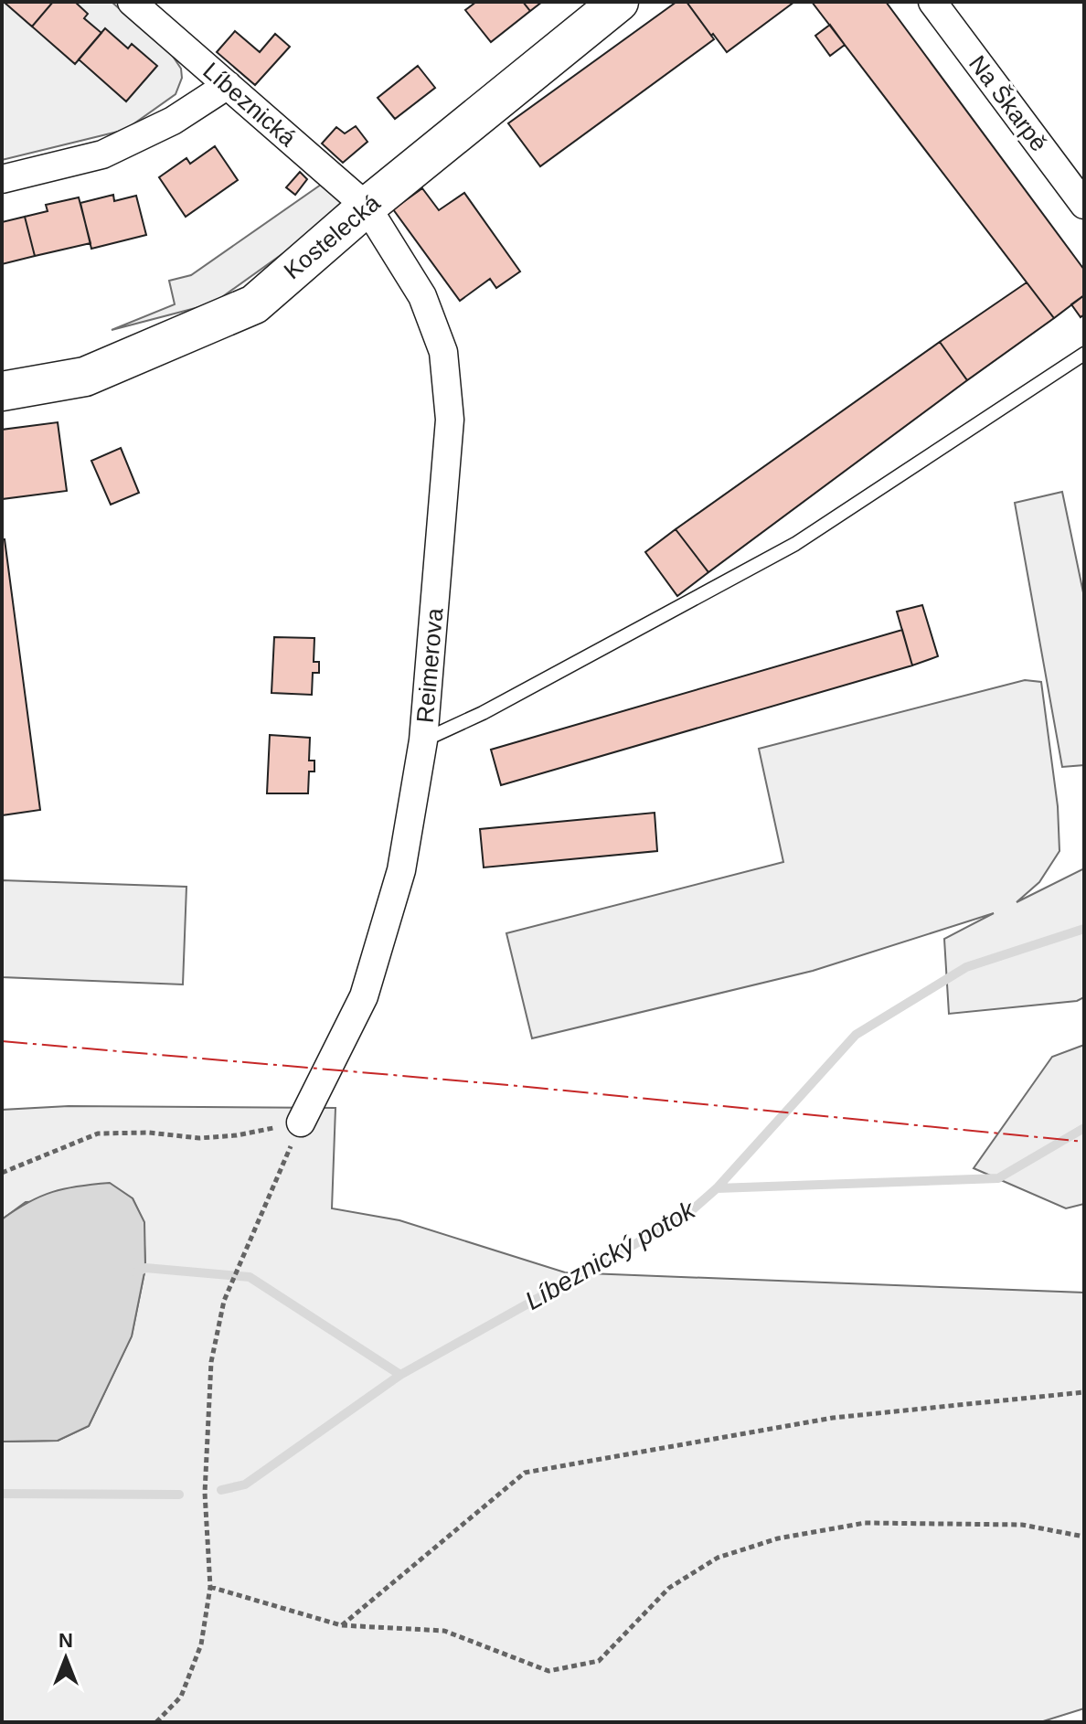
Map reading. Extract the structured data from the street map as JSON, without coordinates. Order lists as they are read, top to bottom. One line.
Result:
{"streets":{"main road":["Kostelecká"],"street":["Na Škarpě","Líbeznická","Reimerova"]},"crossings":[["Líbeznická","Kostelecká"],["Líbeznická","Reimerova"],["Kostelecká","Reimerova"]],"water":["Líbeznický potok"],"north":"top"}
